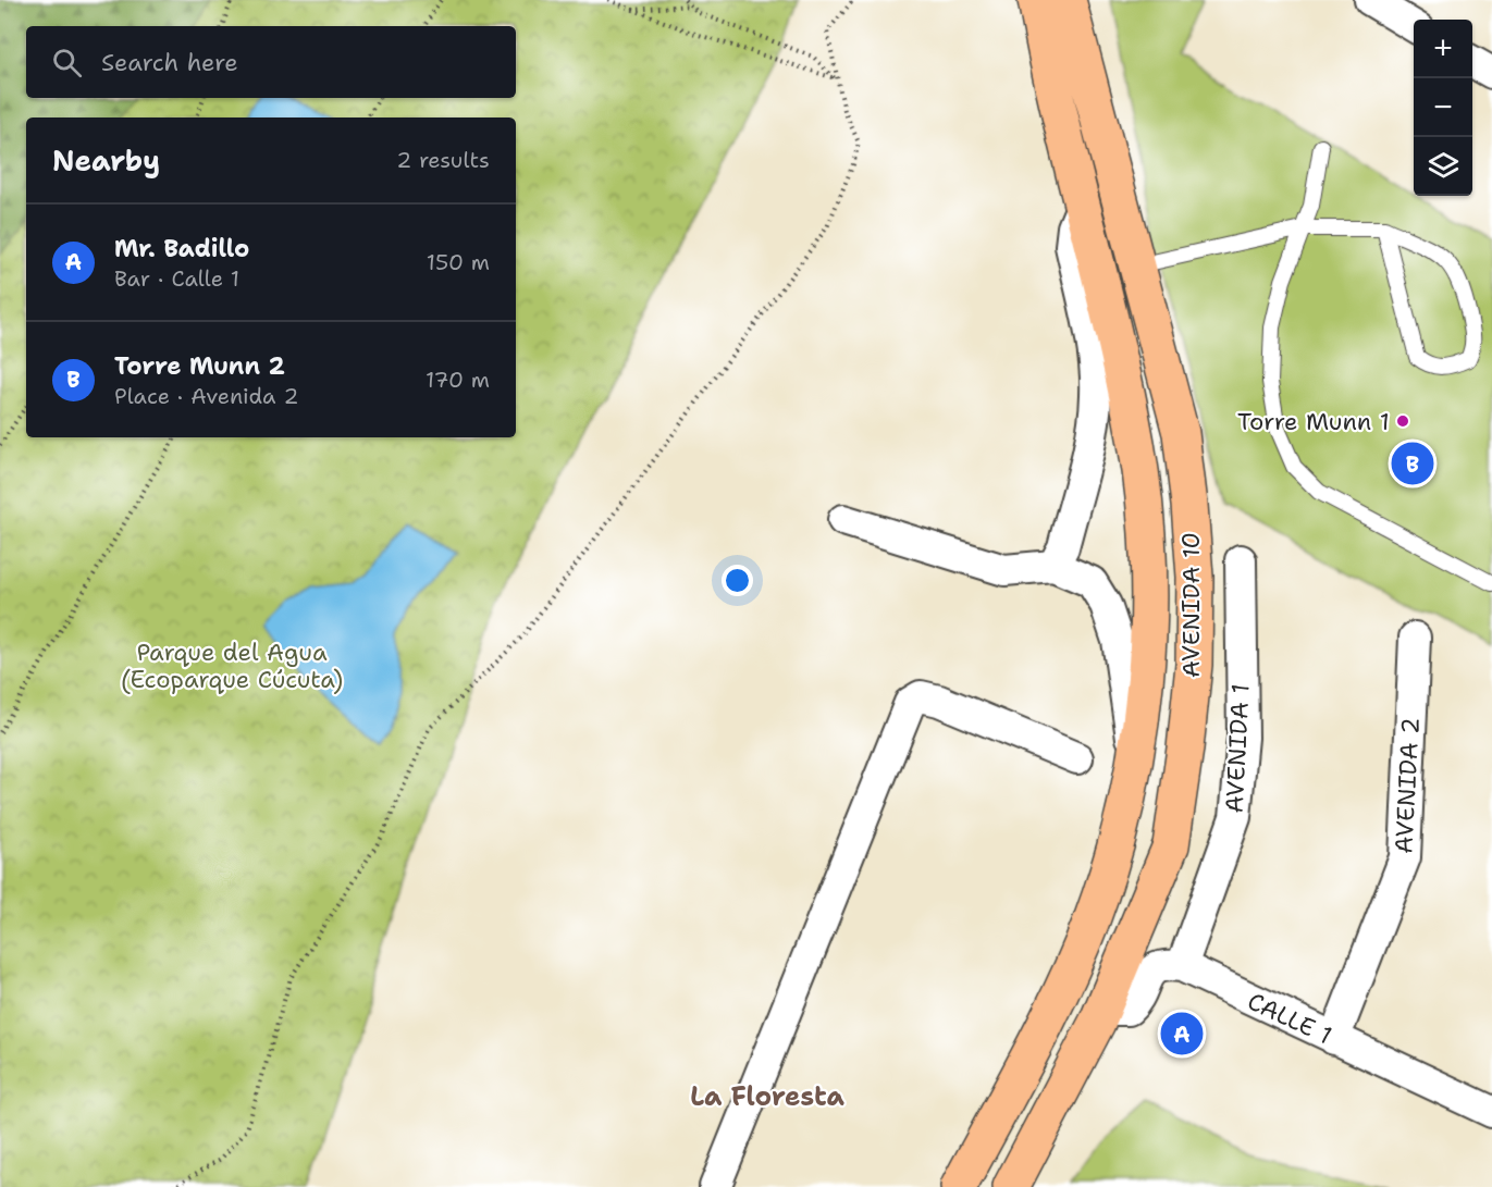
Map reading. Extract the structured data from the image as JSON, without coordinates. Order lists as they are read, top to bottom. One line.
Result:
{"streets":{"main road":["AVENIDA 10"],"street":["AVENIDA 1","AVENIDA 2","CALLE 1"]},"crossings":[["AVENIDA 1","CALLE 1"],["AVENIDA 2","CALLE 1"]],"districts":["La Floresta"],"parks":["Parque del Agua (Ecoparque Cúcuta)"],"places":["Torre Munn 1"],"page":{"map_buttons":["+","−"],"search":"Search here","heading":["Nearby","2 results"],"list":[{"mark":"A","name":"Mr. Badillo","note":"Bar · Calle 1","value":"150 m"},{"mark":"B","name":"Torre Munn 2","note":"Place · Avenida 2","value":"170 m"}],"pins":["B","A"]}}
